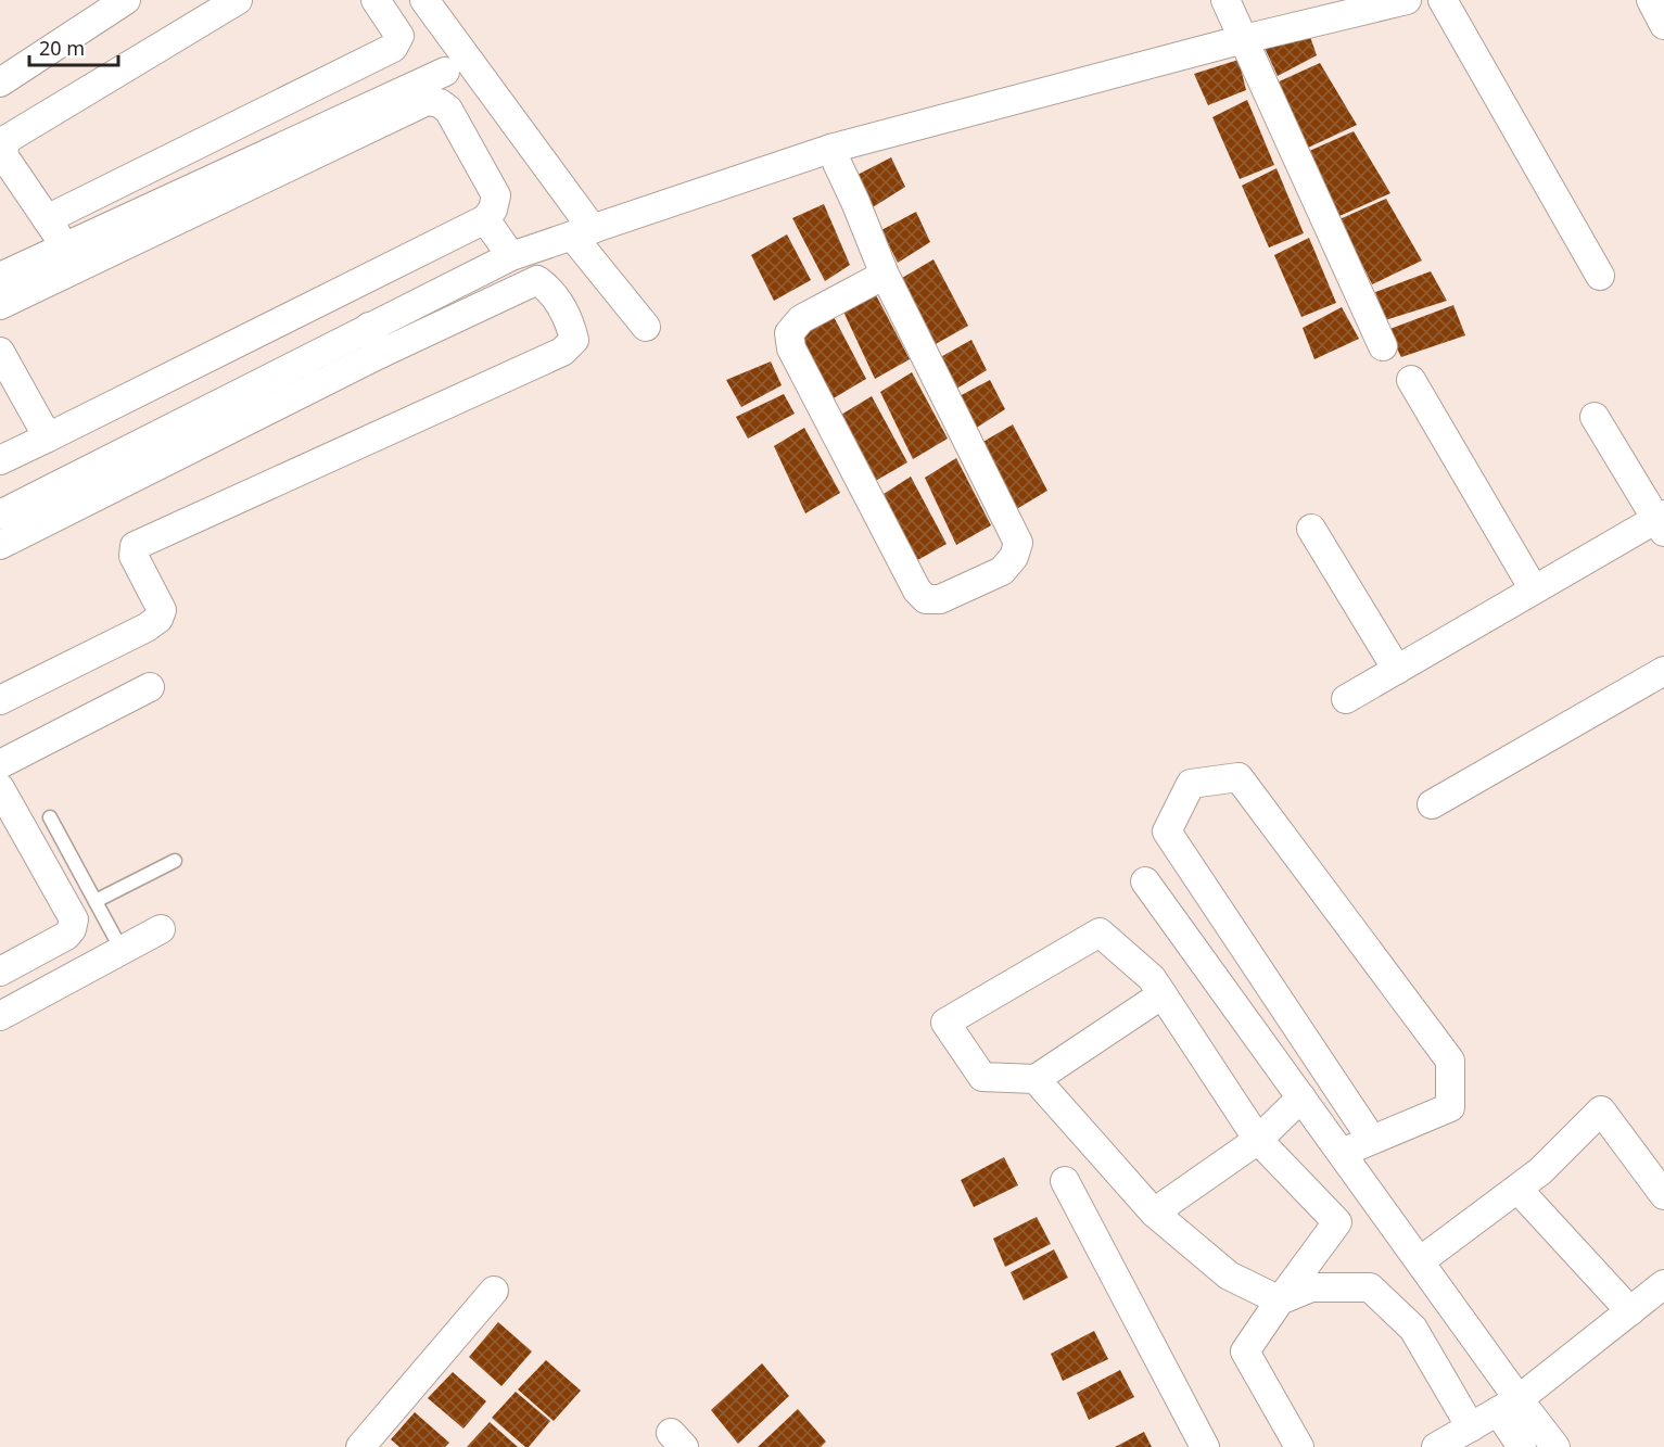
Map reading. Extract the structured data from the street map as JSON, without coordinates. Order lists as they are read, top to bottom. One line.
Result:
{"scale_bar":"20 m"}
